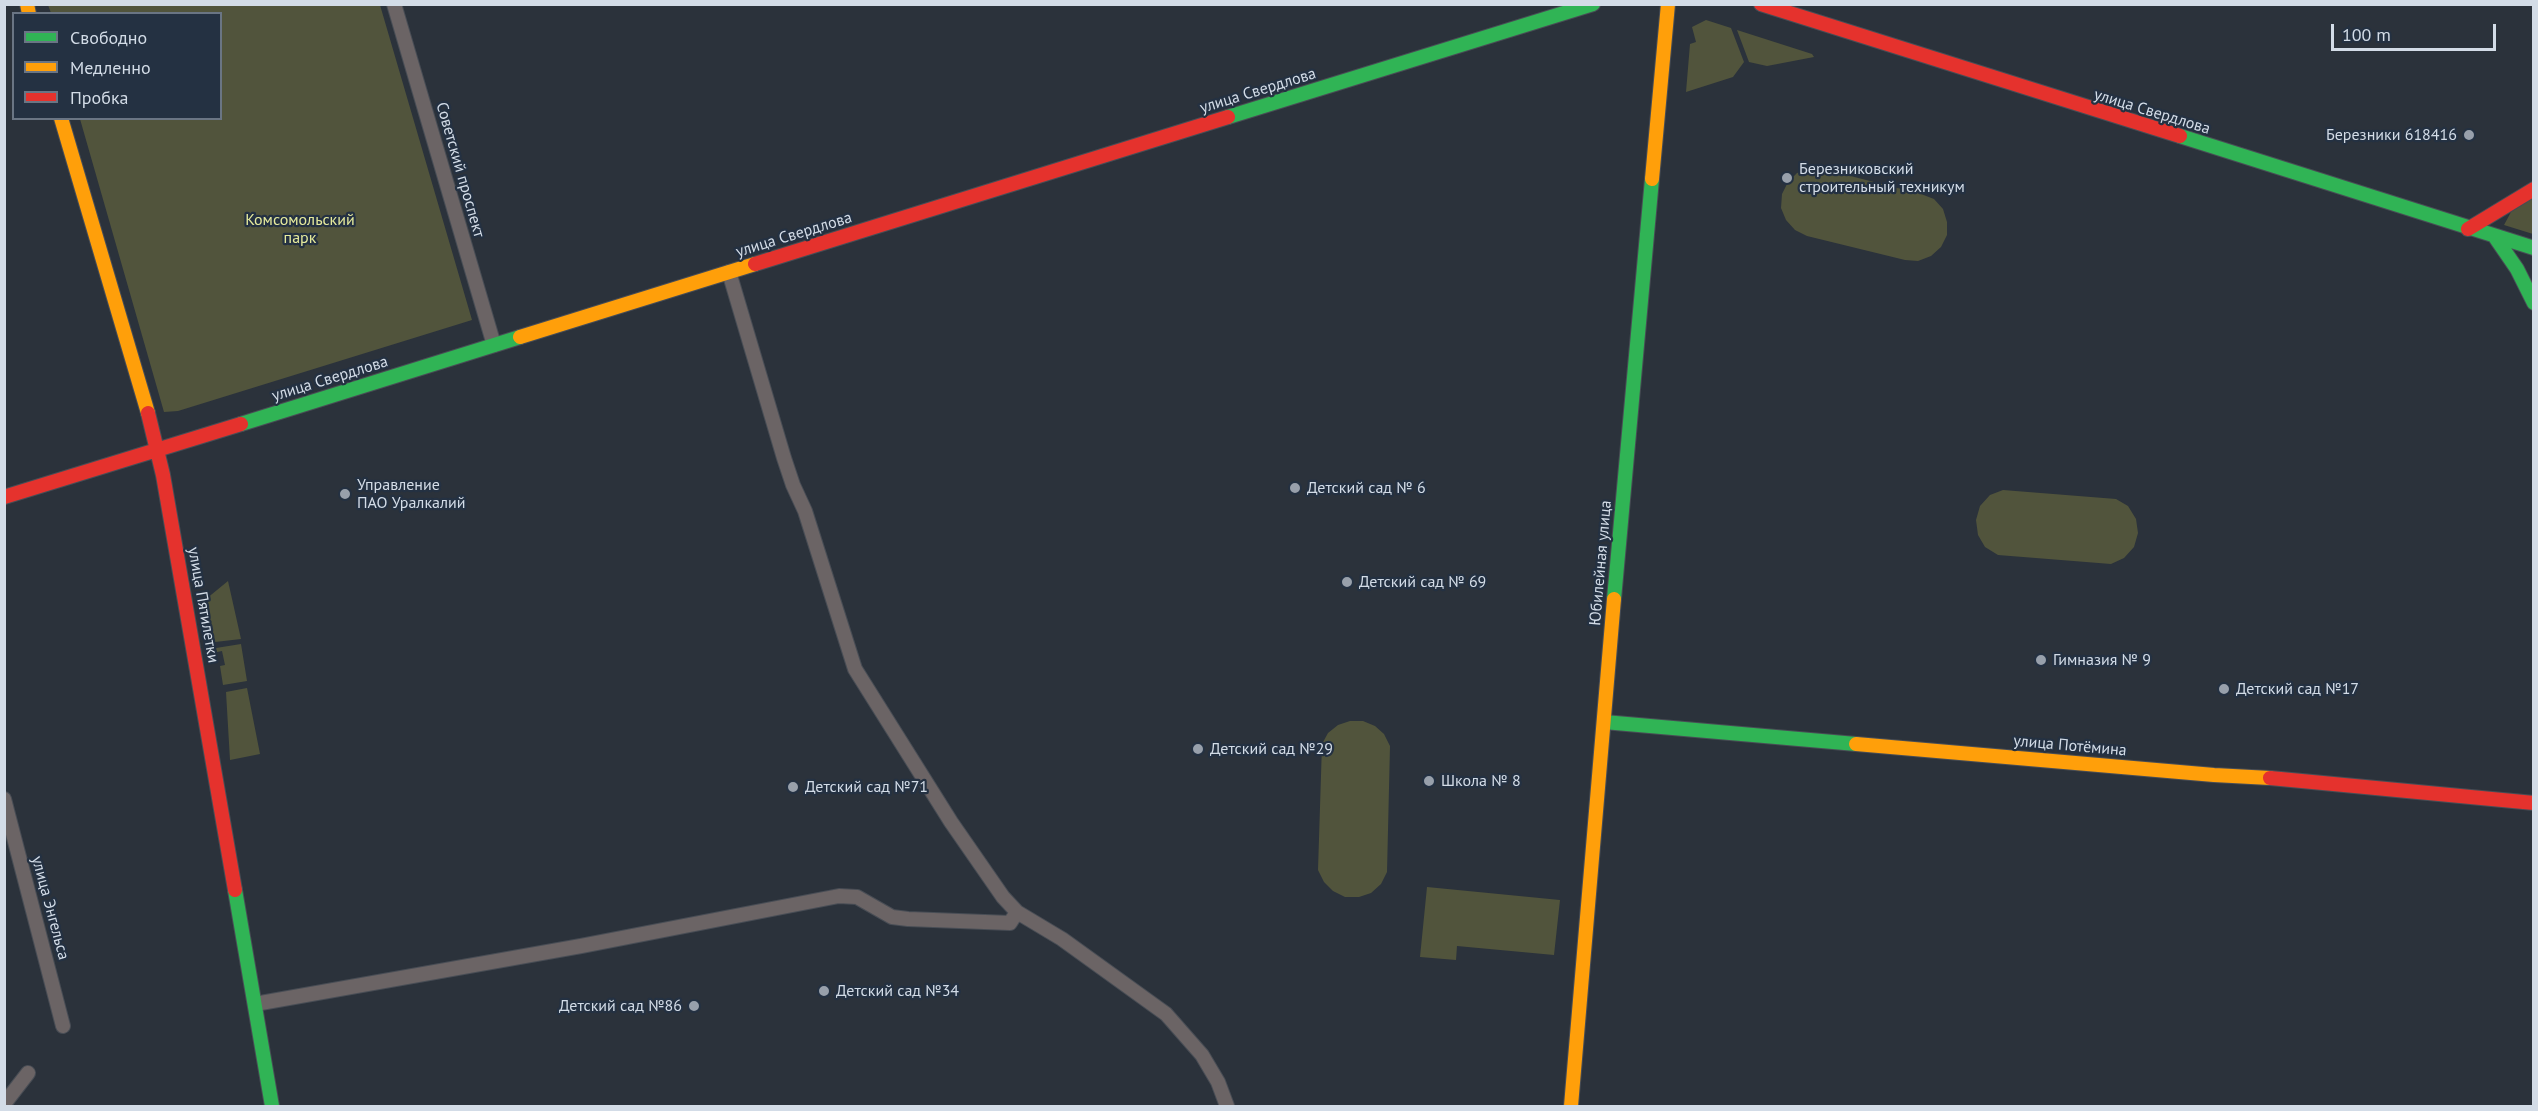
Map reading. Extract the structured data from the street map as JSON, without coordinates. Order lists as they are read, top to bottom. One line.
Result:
{"streets":{"main road":["улица Свердлова","Юбилейная улица","улица Пятилетки","улица Потёмина"],"street":["Советский проспект","улица Энгельса"]},"crossings":[["улица Свердлова","Советский проспект"],["улица Свердлова","улица Пятилетки"],["Юбилейная улица","улица Потёмина"]],"parks":["Комсомольский парк"],"places":["Березники 618416","Березниковский строительный техникум","Детский сад № 6","Управление ПАО Уралкалий","Детский сад № 69","Гимназия № 9","Детский сад №17","Детский сад №29","Школа № 8","Детский сад №71","Детский сад №34","Детский сад №86"],"legend":["Свободно","Медленно","Пробка"],"scale_bar":"100 m"}
